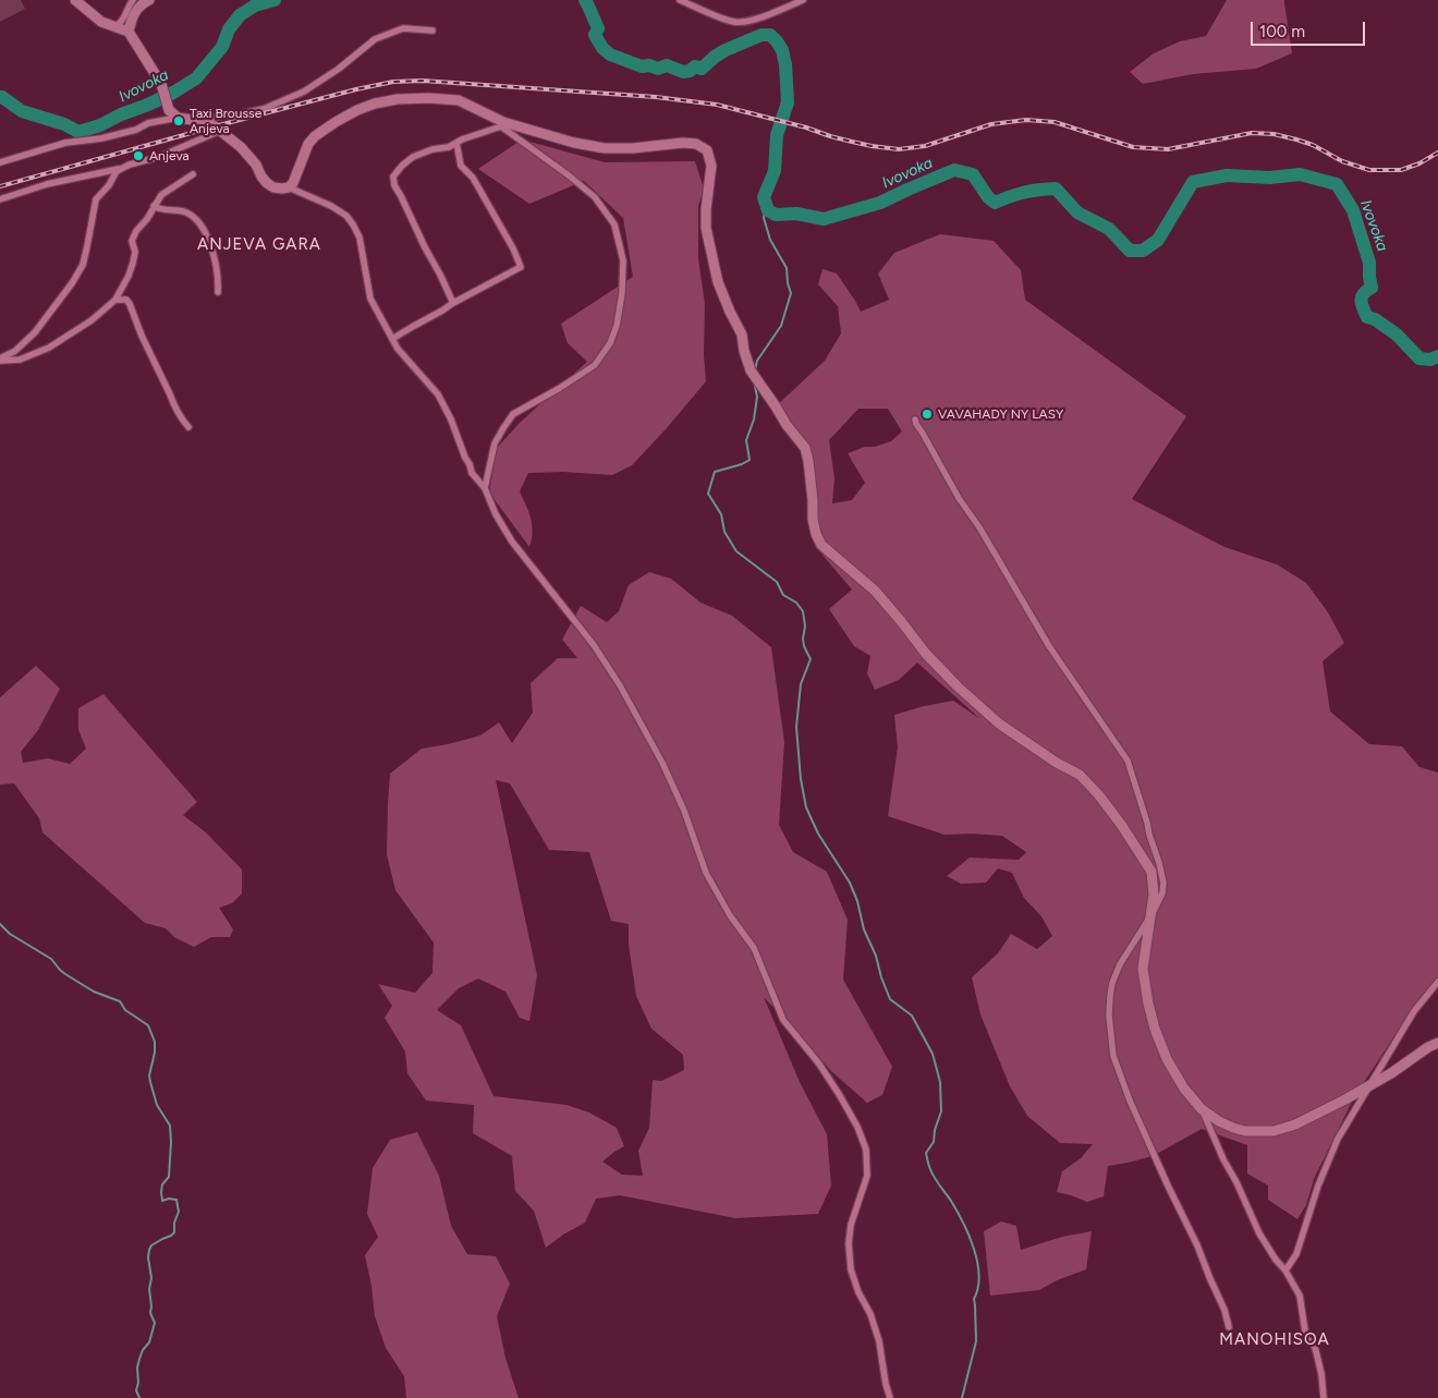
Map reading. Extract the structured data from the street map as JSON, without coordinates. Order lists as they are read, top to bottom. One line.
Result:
{"districts":["ANJEVA GARA","MANOHISOA"],"water":["Ivovoka"],"places":["Taxi Brousse Anjeva","Anjeva","VAVAHADY NY LASY"],"scale_bar":"100 m"}
